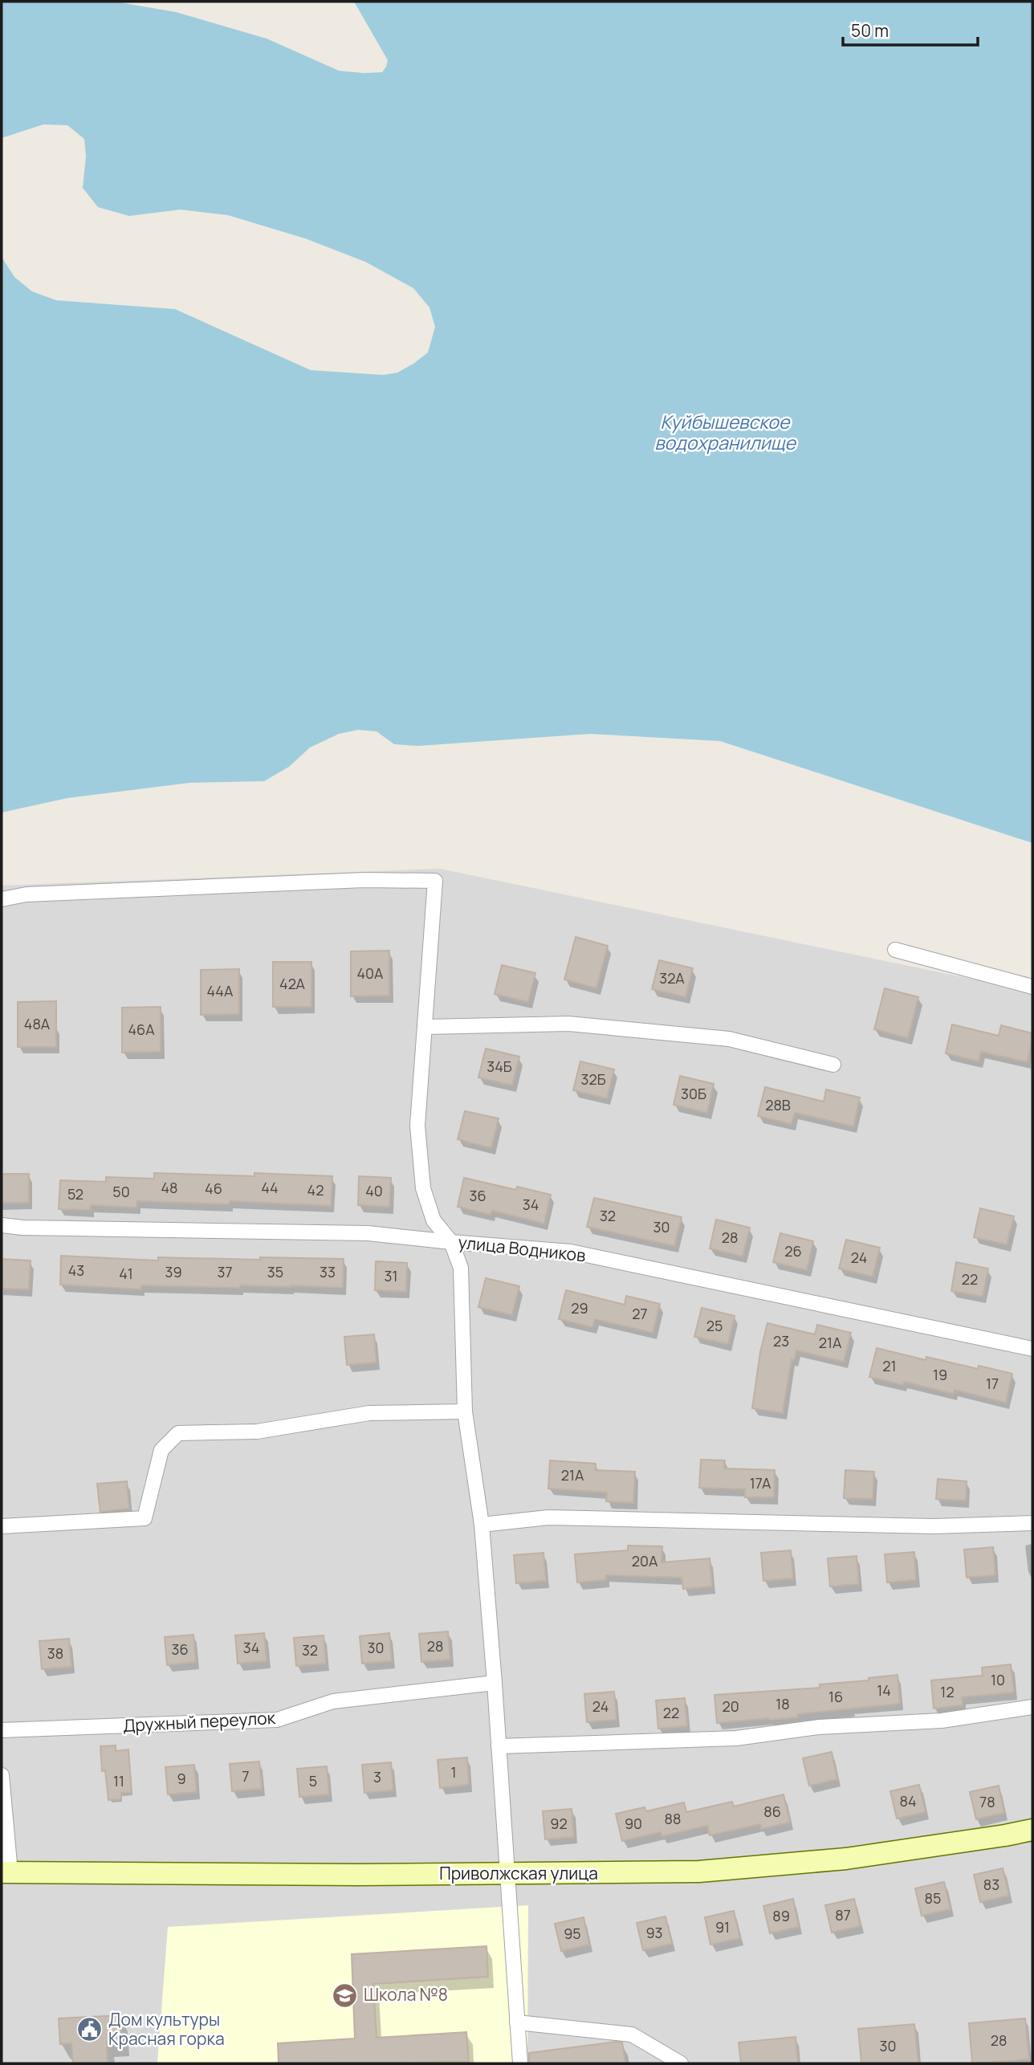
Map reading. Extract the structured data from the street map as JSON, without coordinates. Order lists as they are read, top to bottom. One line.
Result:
{"streets":{"main road":["Приволжская улица"],"street":["улица Водников","Дружный переулок"]},"water":["Куйбышевское водохранилище"],"places":{"school or university":["Школа №8"],"public building":["Дом культуры Красная горка"]},"house_numbers":["40А","32А","42А","44А","48А","46А","34Б","32Б","30Б","28В","48","44","46","42","40","50","52","36","34","32","30","28","26","24","43","39","37","35","33","41","31","22","29","27","25","23","21А","21","19","17","21А","17А","20А","28","34","30","36","32","38","10","14","12","16","18","24","20","22","1","7","3","9","11","5","84","78","86","88","92","90","83","85","87","89","91","93","95","28","30"],"scale_bar":"50 m"}
